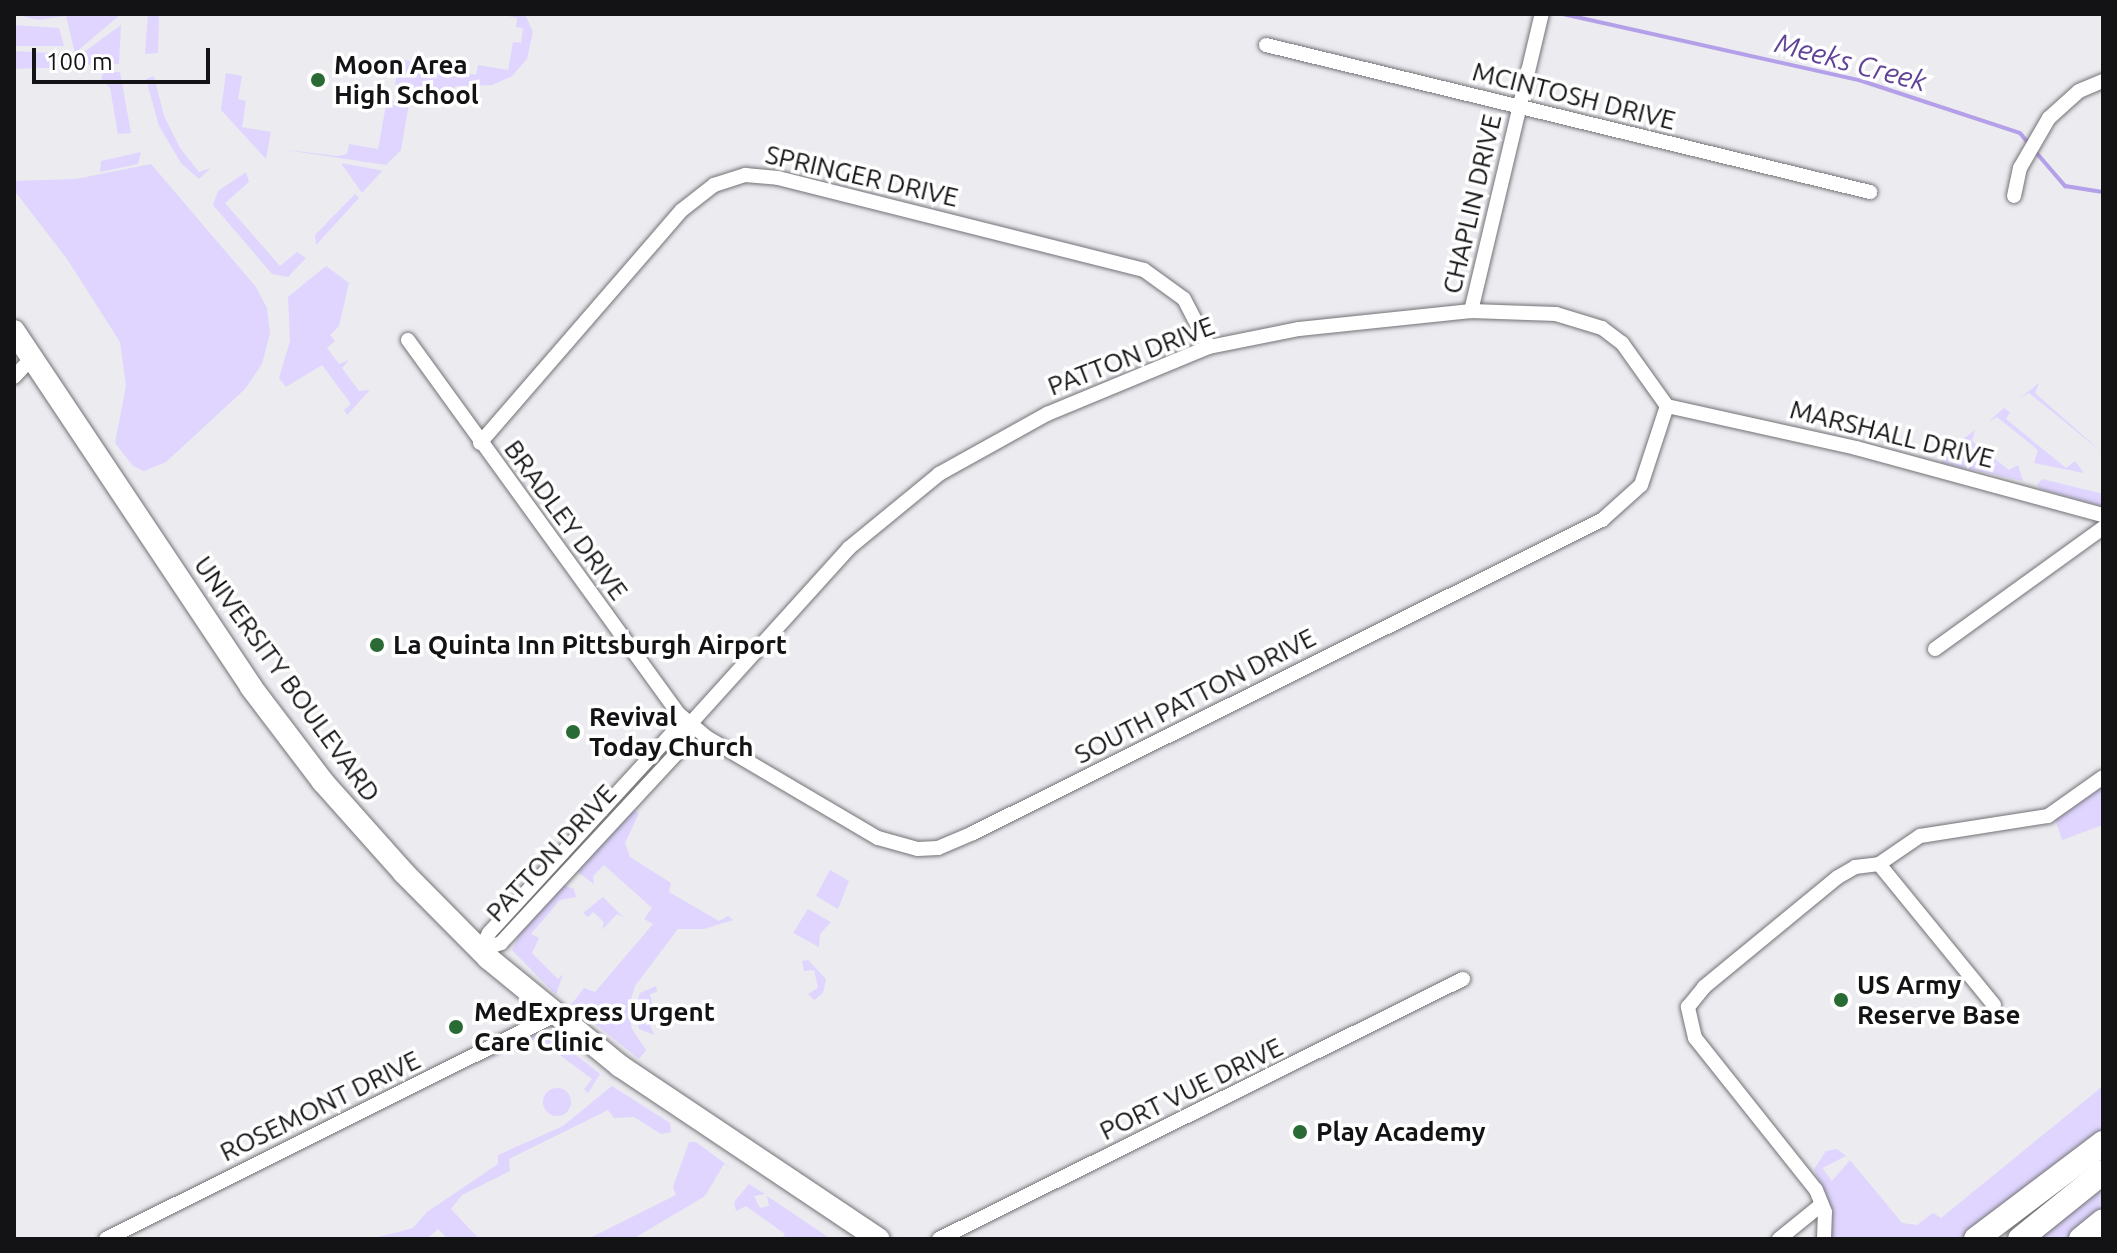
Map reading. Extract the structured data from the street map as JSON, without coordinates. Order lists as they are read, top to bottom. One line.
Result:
{"streets":{"main road":["UNIVERSITY BOULEVARD"],"street":["MCINTOSH DRIVE","SPRINGER DRIVE","CHAPLIN DRIVE","PATTON DRIVE","MARSHALL DRIVE","BRADLEY DRIVE","SOUTH PATTON DRIVE","PORT VUE DRIVE","ROSEMONT DRIVE"]},"crossings":[["MCINTOSH DRIVE","CHAPLIN DRIVE"],["SPRINGER DRIVE","PATTON DRIVE"],["SPRINGER DRIVE","BRADLEY DRIVE"],["CHAPLIN DRIVE","PATTON DRIVE"],["PATTON DRIVE","MARSHALL DRIVE"],["PATTON DRIVE","BRADLEY DRIVE"],["PATTON DRIVE","UNIVERSITY BOULEVARD"],["PATTON DRIVE","SOUTH PATTON DRIVE"],["MARSHALL DRIVE","SOUTH PATTON DRIVE"],["BRADLEY DRIVE","SOUTH PATTON DRIVE"],["UNIVERSITY BOULEVARD","ROSEMONT DRIVE"]],"water":["Meeks Creek"],"places":["Moon Area High School","La Quinta Inn Pittsburgh Airport","Revival Today Church","US Army Reserve Base","MedExpress Urgent Care Clinic","Play Academy"],"scale_bar":"100 m"}
